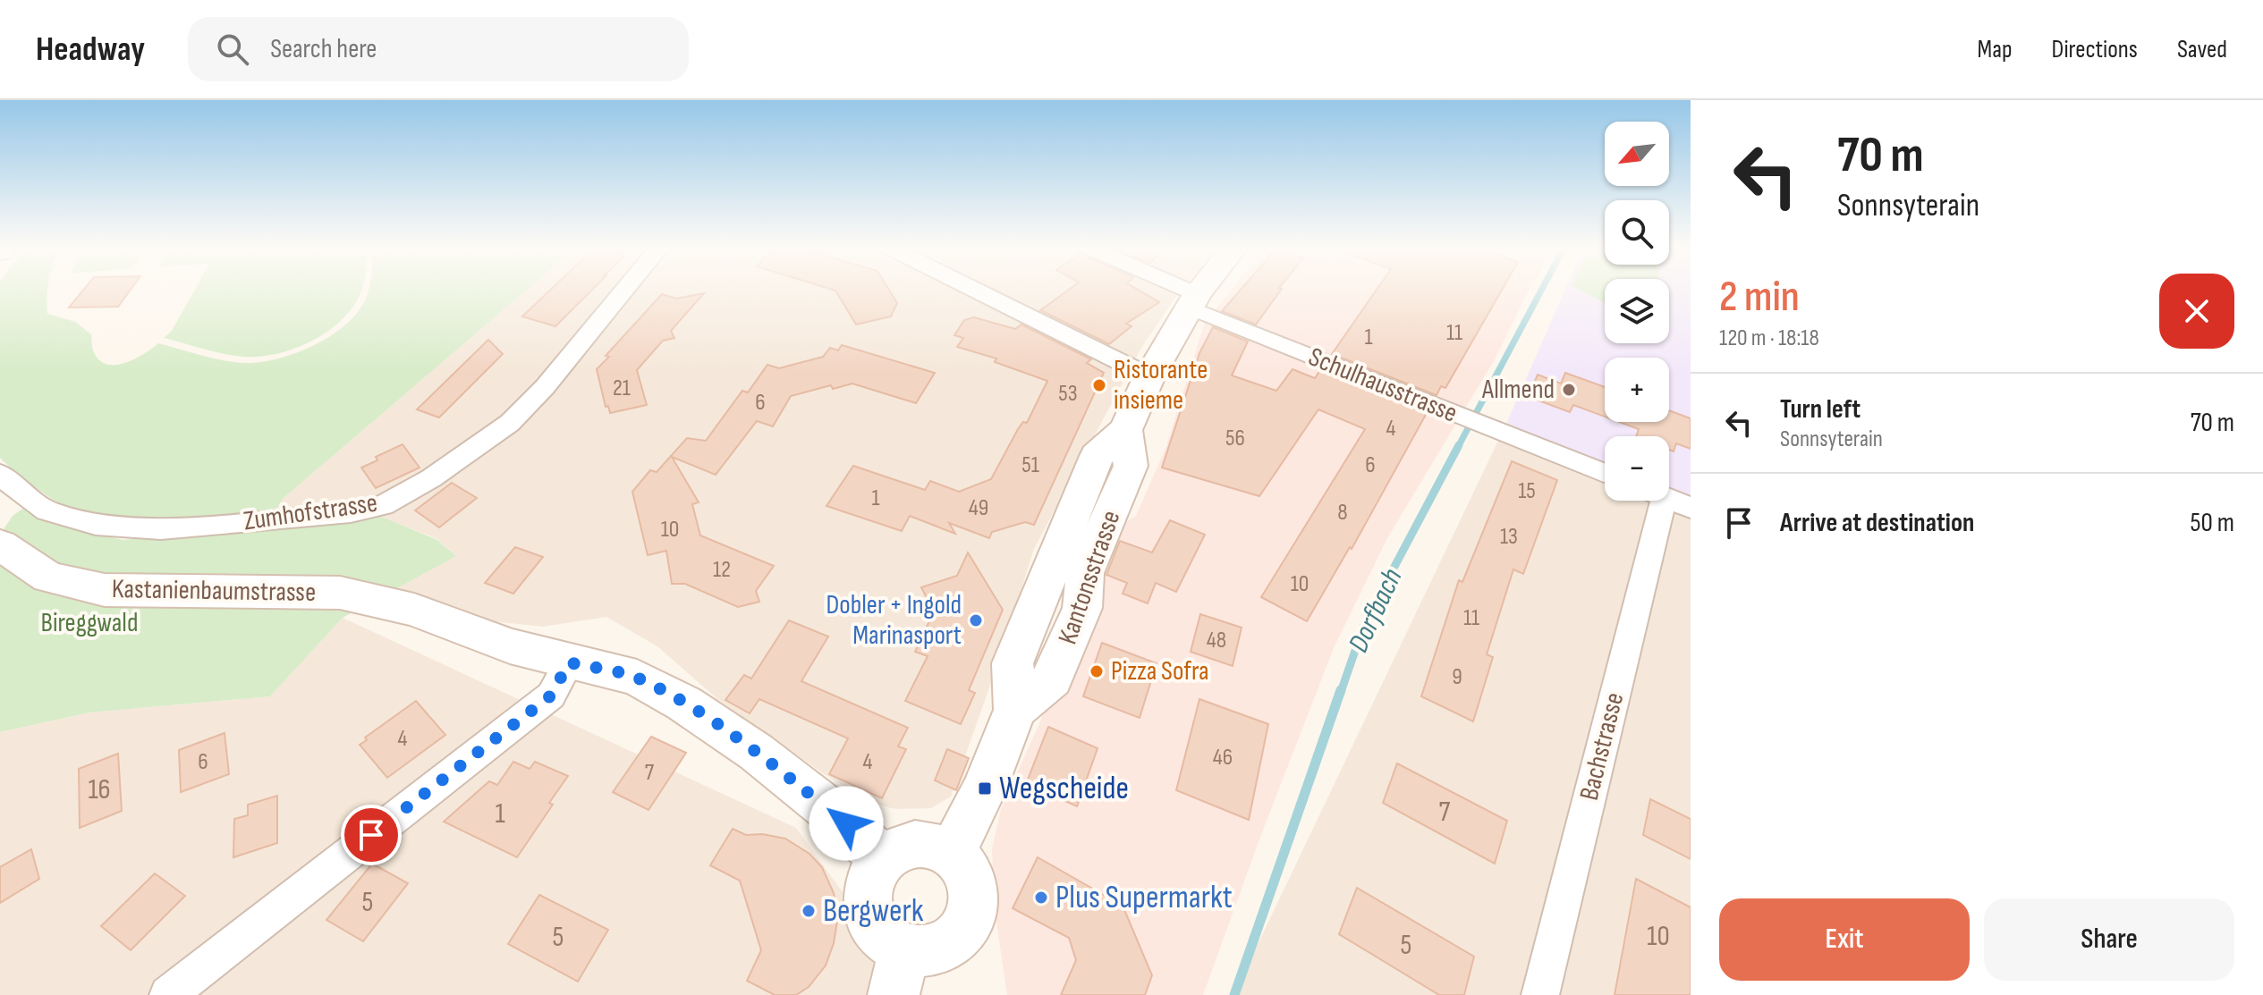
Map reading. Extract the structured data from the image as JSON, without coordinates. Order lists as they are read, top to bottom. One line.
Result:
{"streets":{"main road":["Kantonsstrasse","Kastanienbaumstrasse"],"street":["Schulhausstrasse","Zumhofstrasse","Bachstrasse"]},"crossings":[["Schulhausstrasse","Kantonsstrasse"],["Kantonsstrasse","Kastanienbaumstrasse"]],"water":["Dorfbach"],"parks":["Bireggwald"],"places":{"other":["Ristorante insieme","Allmend","Dobler + Ingold Marinasport","Pizza Sofra","Plus Supermarkt","Bergwerk"],"transit":["Wegscheide"]},"house_numbers":["11","1","21","53","6","4","56","51","6","15","1","49","8","10","13","12","10","11","48","9","4","46","6","4","7","16","7","1","5","10","5","5"],"north":"bottom left","page":{"header":"Headway","search":"Search here","nav":["Map","Directions","Saved"],"turn":["70 m","Sonnsyterain"],"map_buttons":["+","−"],"heading":["2 min","120 m · 18:18"],"list":[{"name":"Turn left","note":"Sonnsyterain","value":"70 m"},{"name":"Arrive at destination","value":"50 m"}],"buttons":["Exit","Share"]}}
